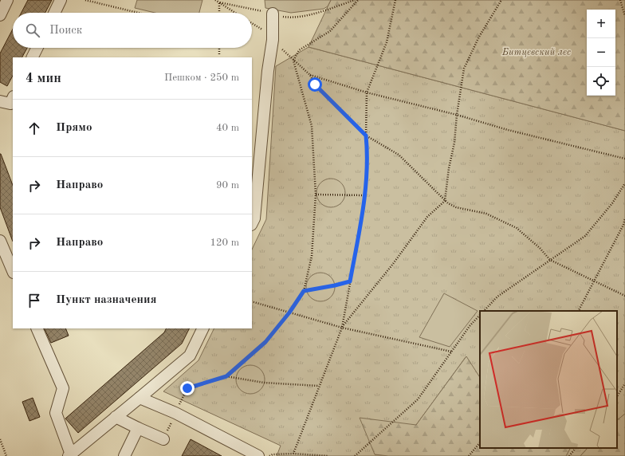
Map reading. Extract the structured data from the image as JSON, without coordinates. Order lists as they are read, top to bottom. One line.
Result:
{"parks":["Битцевский лес"],"page":{"map_buttons":["+","−"],"search":"Поиск","heading":["4 мин","Пешком · 250 m"],"list":[["Прямо","40 m"],["Направо","90 m"],["Направо","120 m"],"Пункт назначения"]}}
